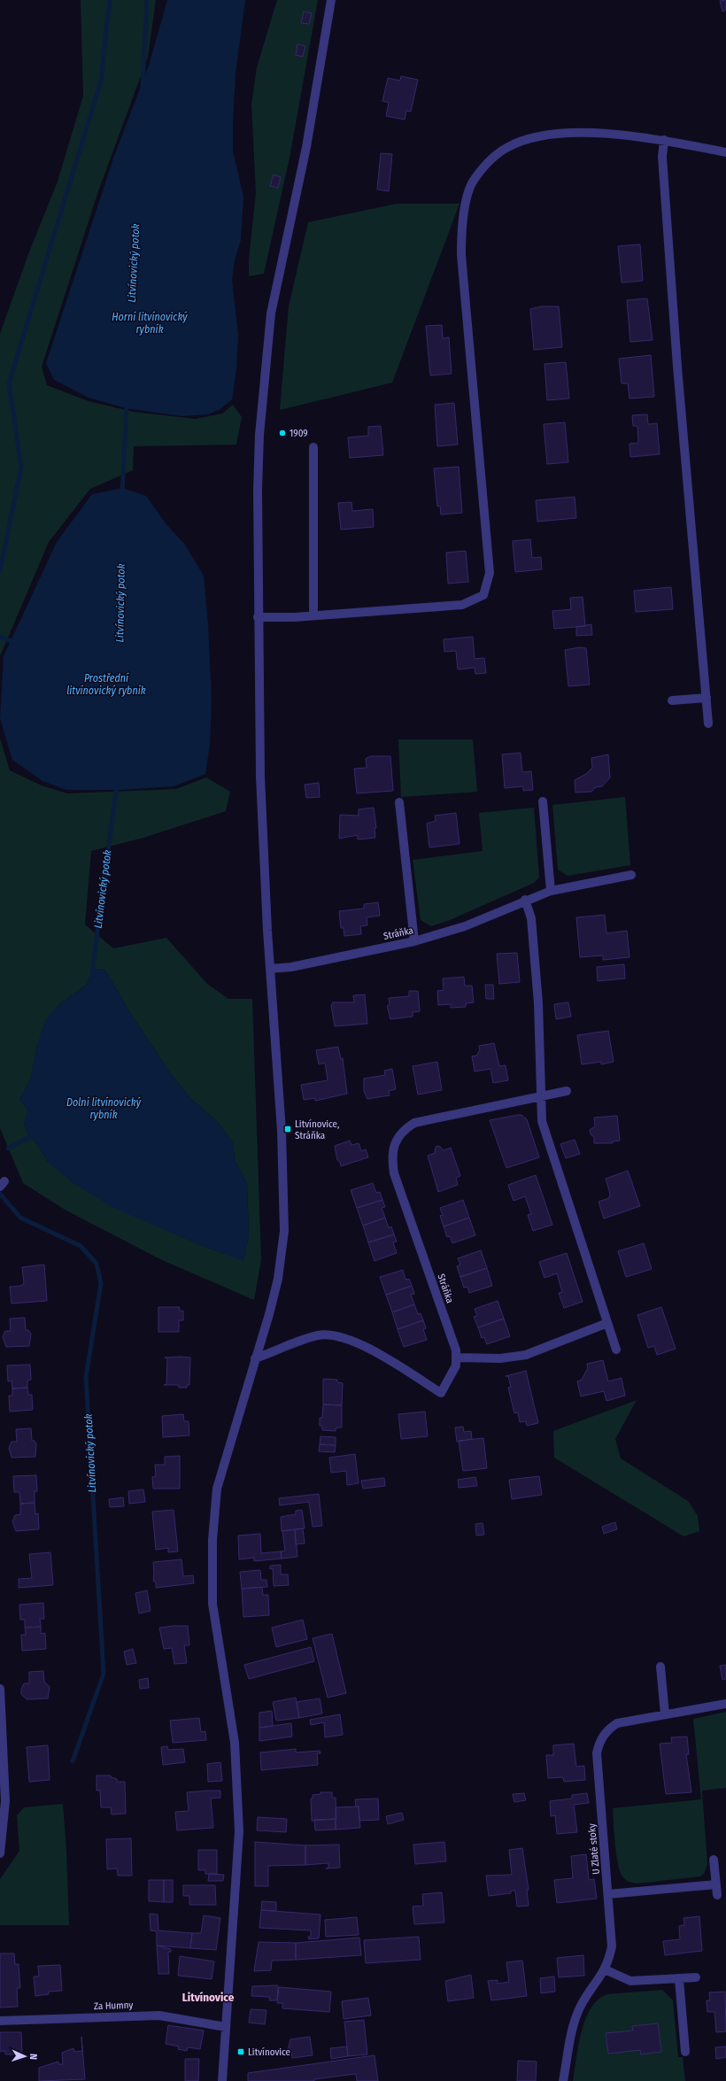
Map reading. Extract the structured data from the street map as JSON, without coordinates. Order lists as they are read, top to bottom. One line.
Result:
{"streets":{"street":["Stráňka","U Zlaté stoky","Za Humny"]},"districts":["Litvínovice"],"water":["Litvínovický potok","Horní litvínovický rybník","Prostřední litvínovický rybník","Dolní litvínovický rybník"],"places":{"other":["1909"],"transit":["Litvínovice, Stráňka","Litvínovice"]},"north":"right"}
